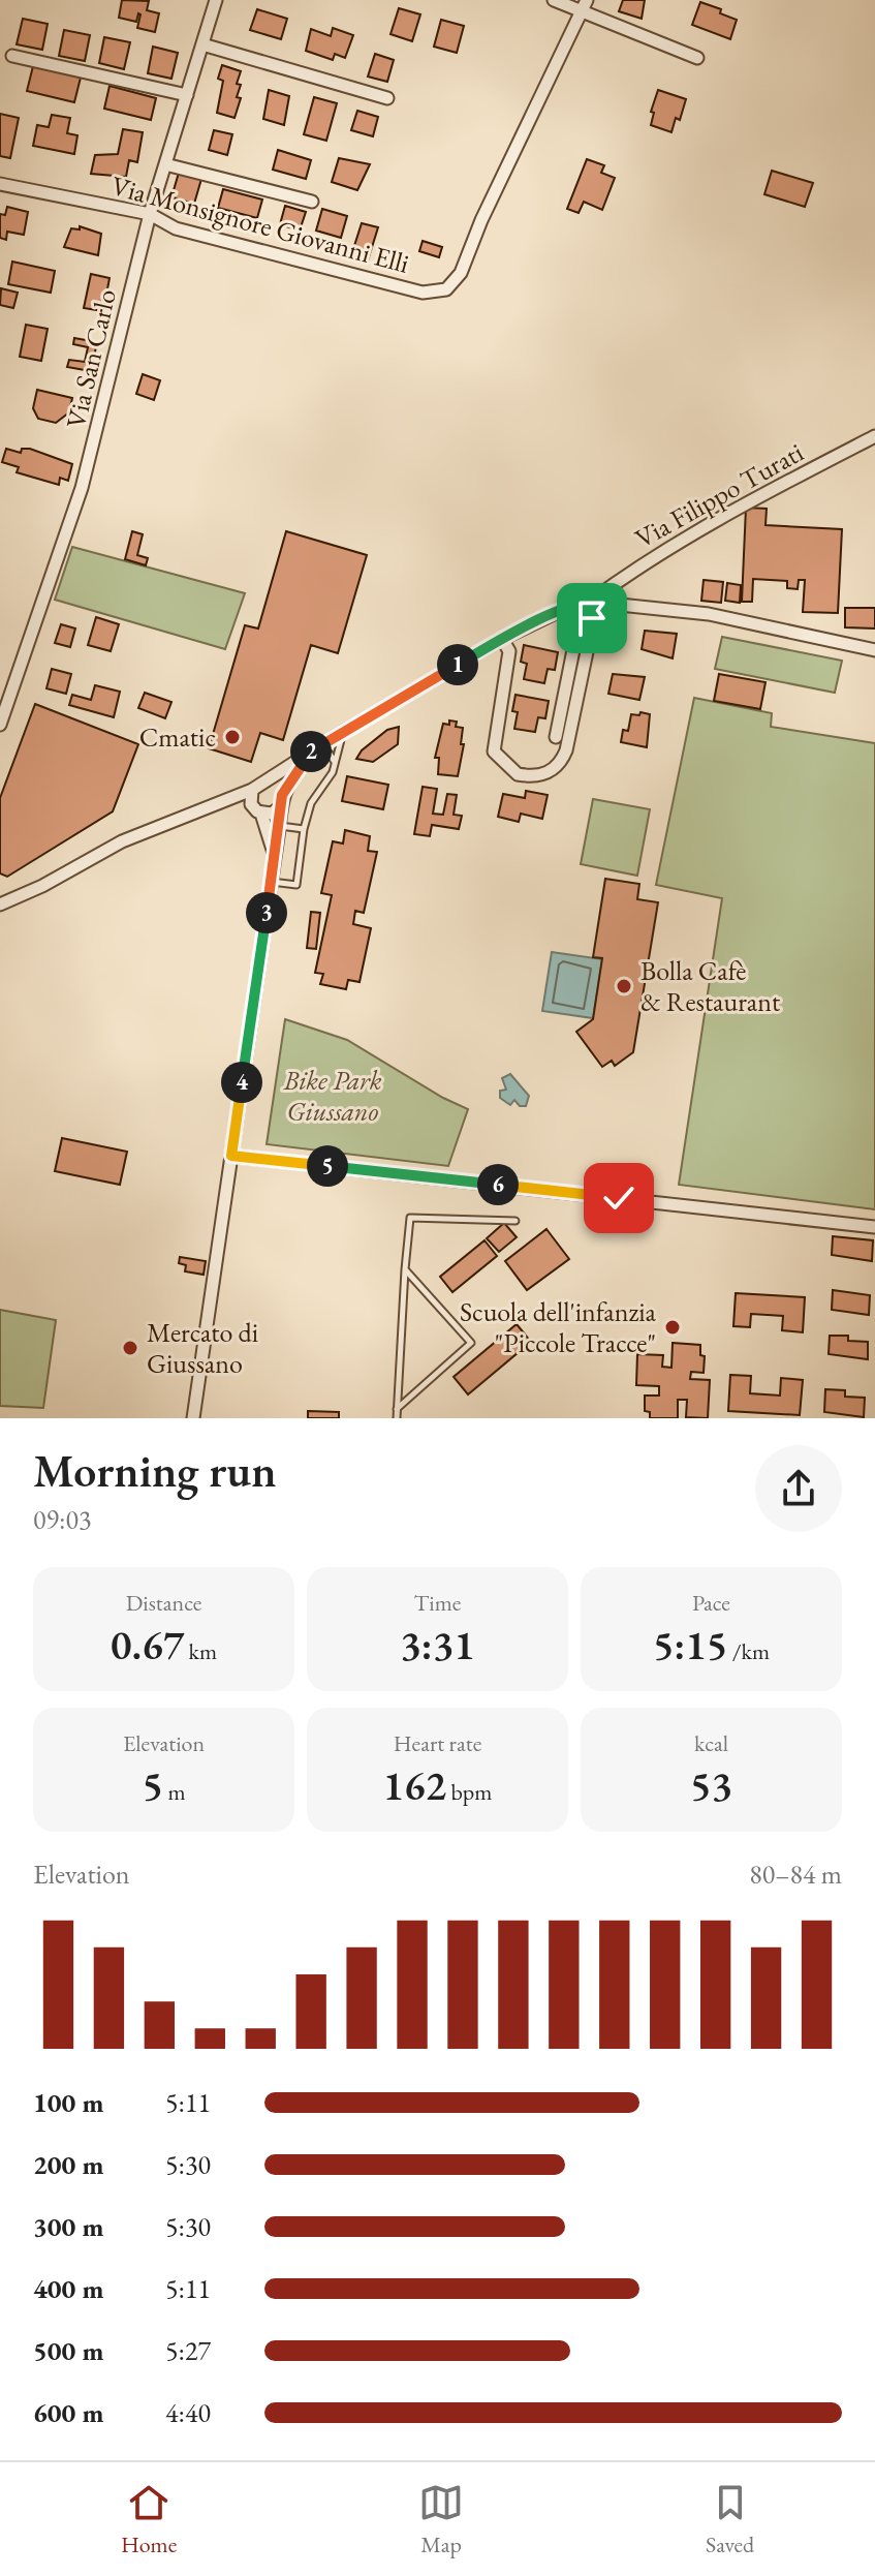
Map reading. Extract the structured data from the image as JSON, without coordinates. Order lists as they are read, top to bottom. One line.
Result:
{"streets":{"street":["Via Monsignore Giovanni Elli","Via San Carlo","Via Filippo Turati"]},"crossings":[["Via Monsignore Giovanni Elli","Via San Carlo"]],"parks":["Bike Park Giussano"],"places":["Cmatic","Bolla Cafè & Restaurant","Scuola dell'infanzia \"Piccole Tracce\"","Mercato di Giussano"],"page":{"pins":["1","2","3","4","5","6"],"heading":["Morning run","09:03"],"stats":[["Distance","0.67 km"],["Time","3:31"],["Pace","5:15 /km"],["Elevation","5 m"],["Heart rate","162 bpm"],["kcal","53"]],"chart":["Elevation","80–84 m"],"list":[{"name":"100 m","note":"5:11"},{"name":"200 m","note":"5:30"},{"name":"300 m","note":"5:30"},{"name":"400 m","note":"5:11"},{"name":"500 m","note":"5:27"},{"name":"600 m","note":"4:40"}],"tabs":["Home","Map","Saved"]}}
